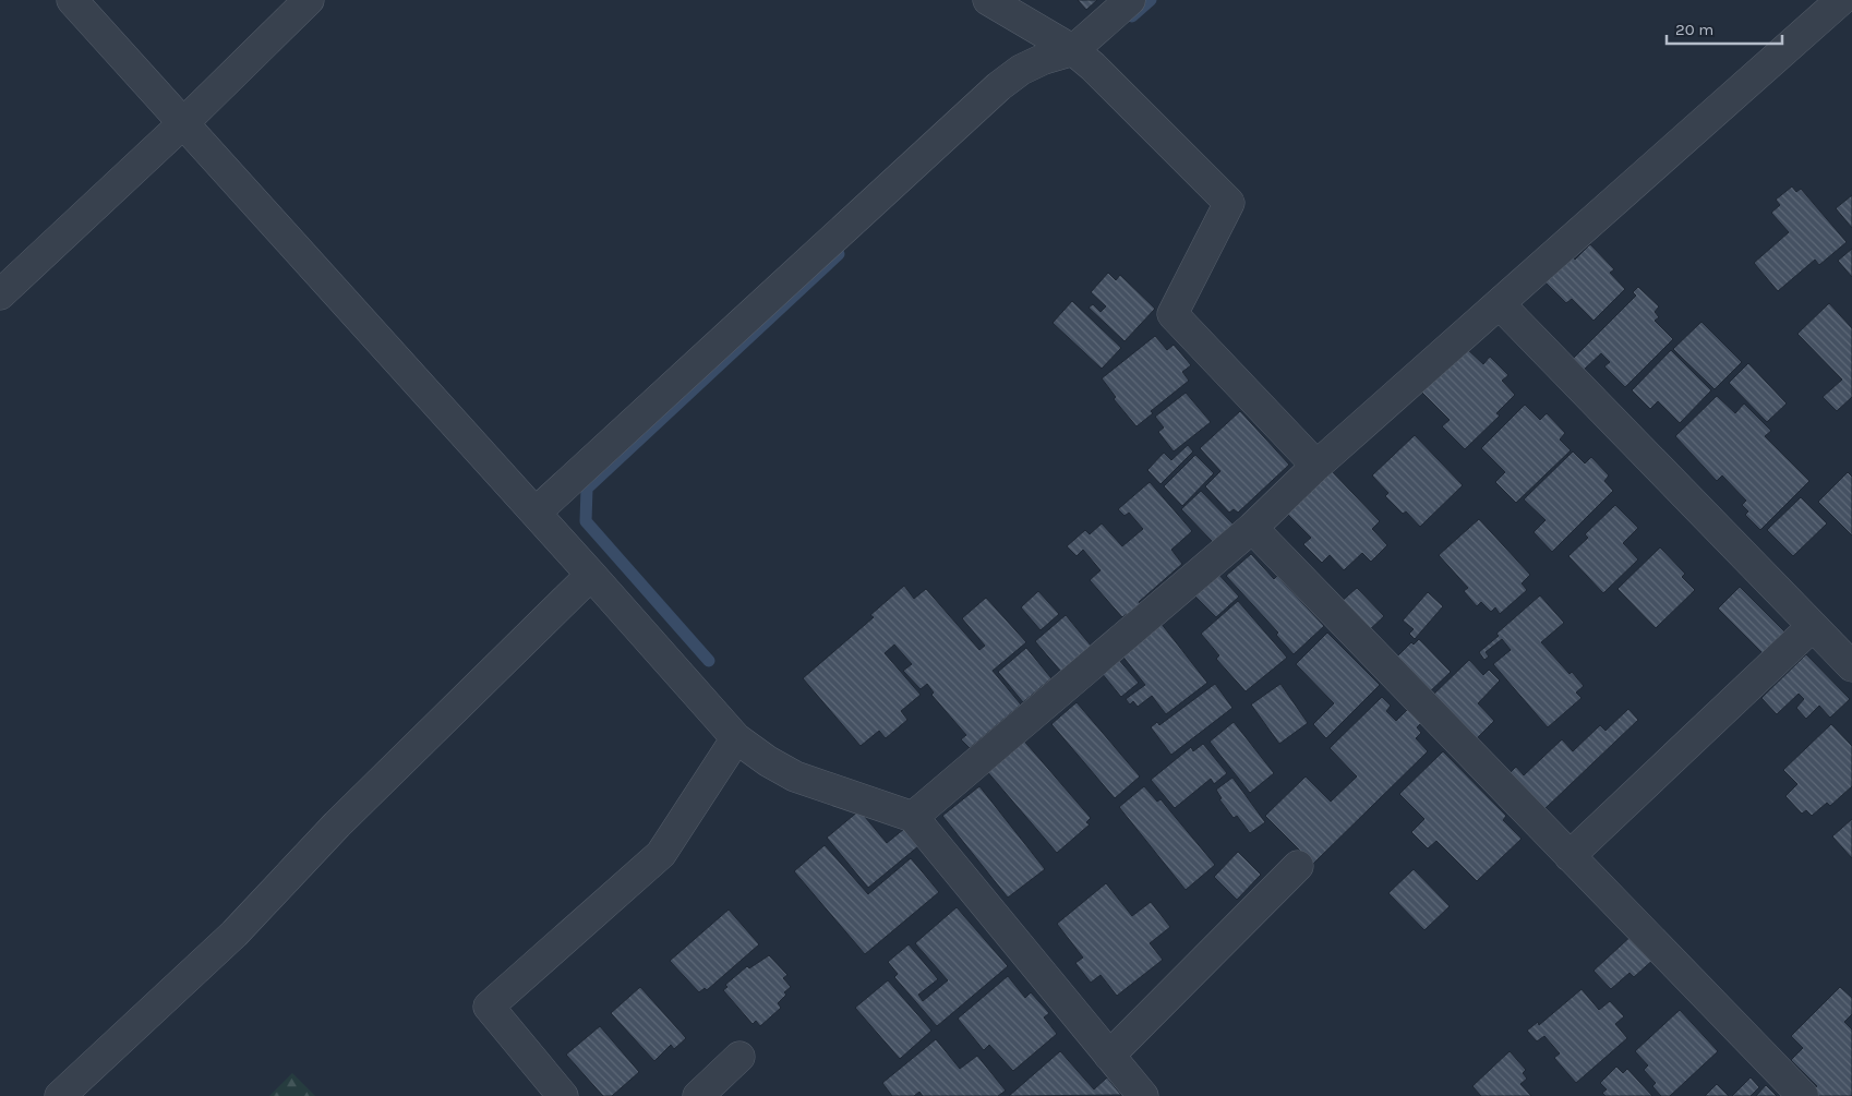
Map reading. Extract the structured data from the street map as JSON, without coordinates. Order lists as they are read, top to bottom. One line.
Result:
{"scale_bar":"20 m"}
